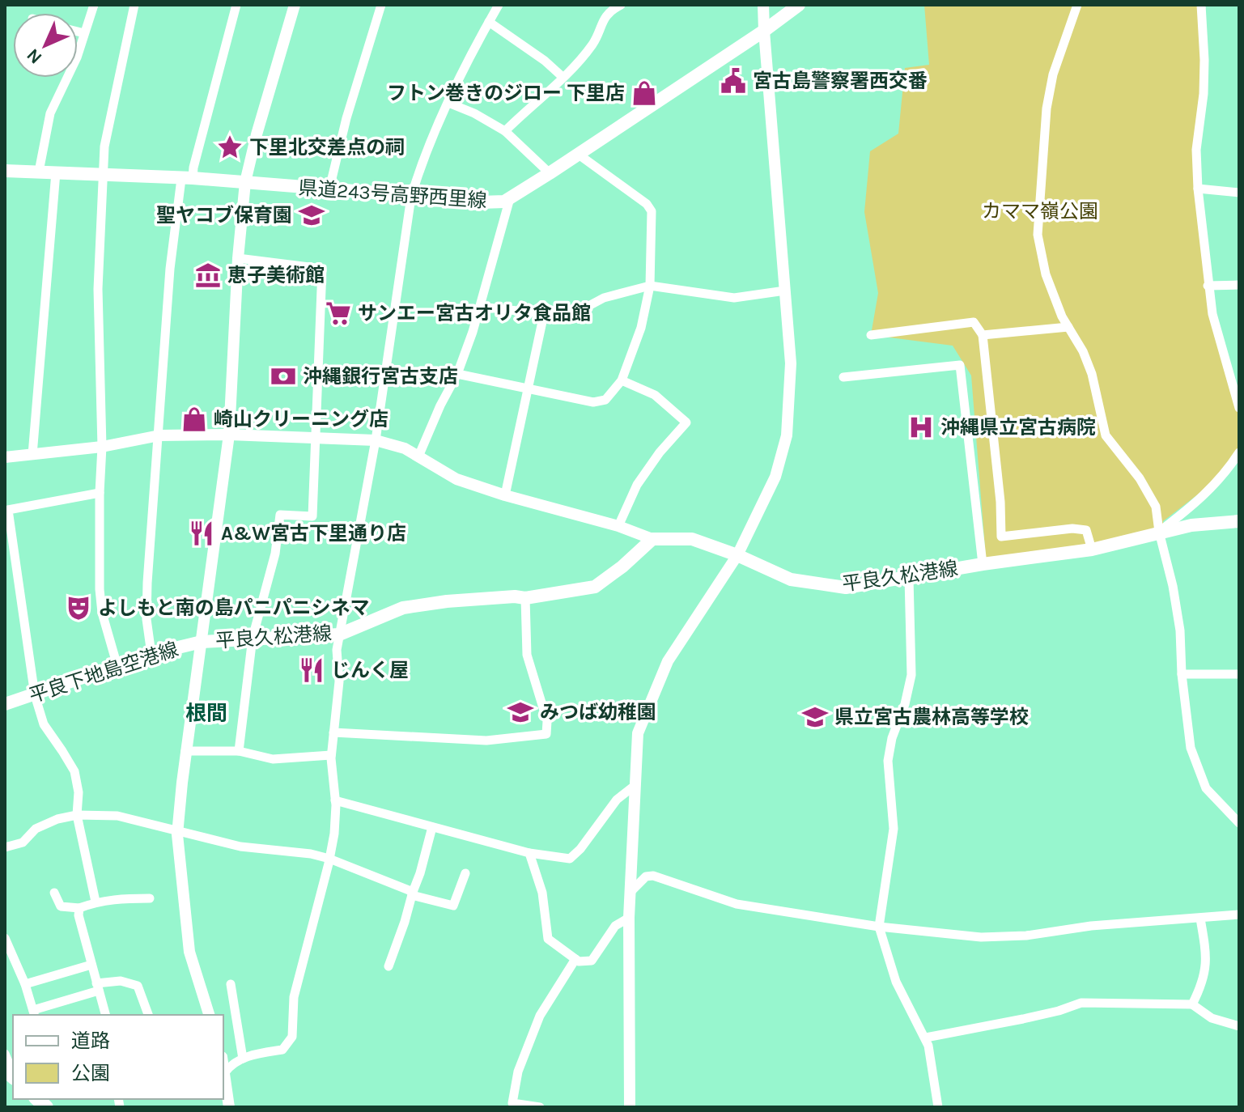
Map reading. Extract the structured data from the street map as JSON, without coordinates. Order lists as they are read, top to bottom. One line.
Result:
{"streets":{"main road":["県道243号高野西里線","平良久松港線","平良下地島空港線"]},"crossings":[["平良久松港線","平良下地島空港線"]],"districts":["根間"],"parks":["カママ嶺公園"],"places":{"public building":["宮古島警察署西交番"],"shop":["フトン巻きのジロー 下里店","崎山クリーニング店"],"place":["下里北交差点の祠"],"school or university":["聖ヤコブ保育園","みつば幼稚園","県立宮古農林高等学校"],"museum":["恵子美術館"],"supermarket":["サンエー宮古オリタ食品館"],"bank":["沖縄銀行宮古支店"],"hospital":["沖縄県立宮古病院"],"restaurant":["A&W宮古下里通り店","じんく屋"],"theatre":["よしもと南の島パニパニシネマ"]},"legend":["道路","公園"],"north":"bottom left"}
